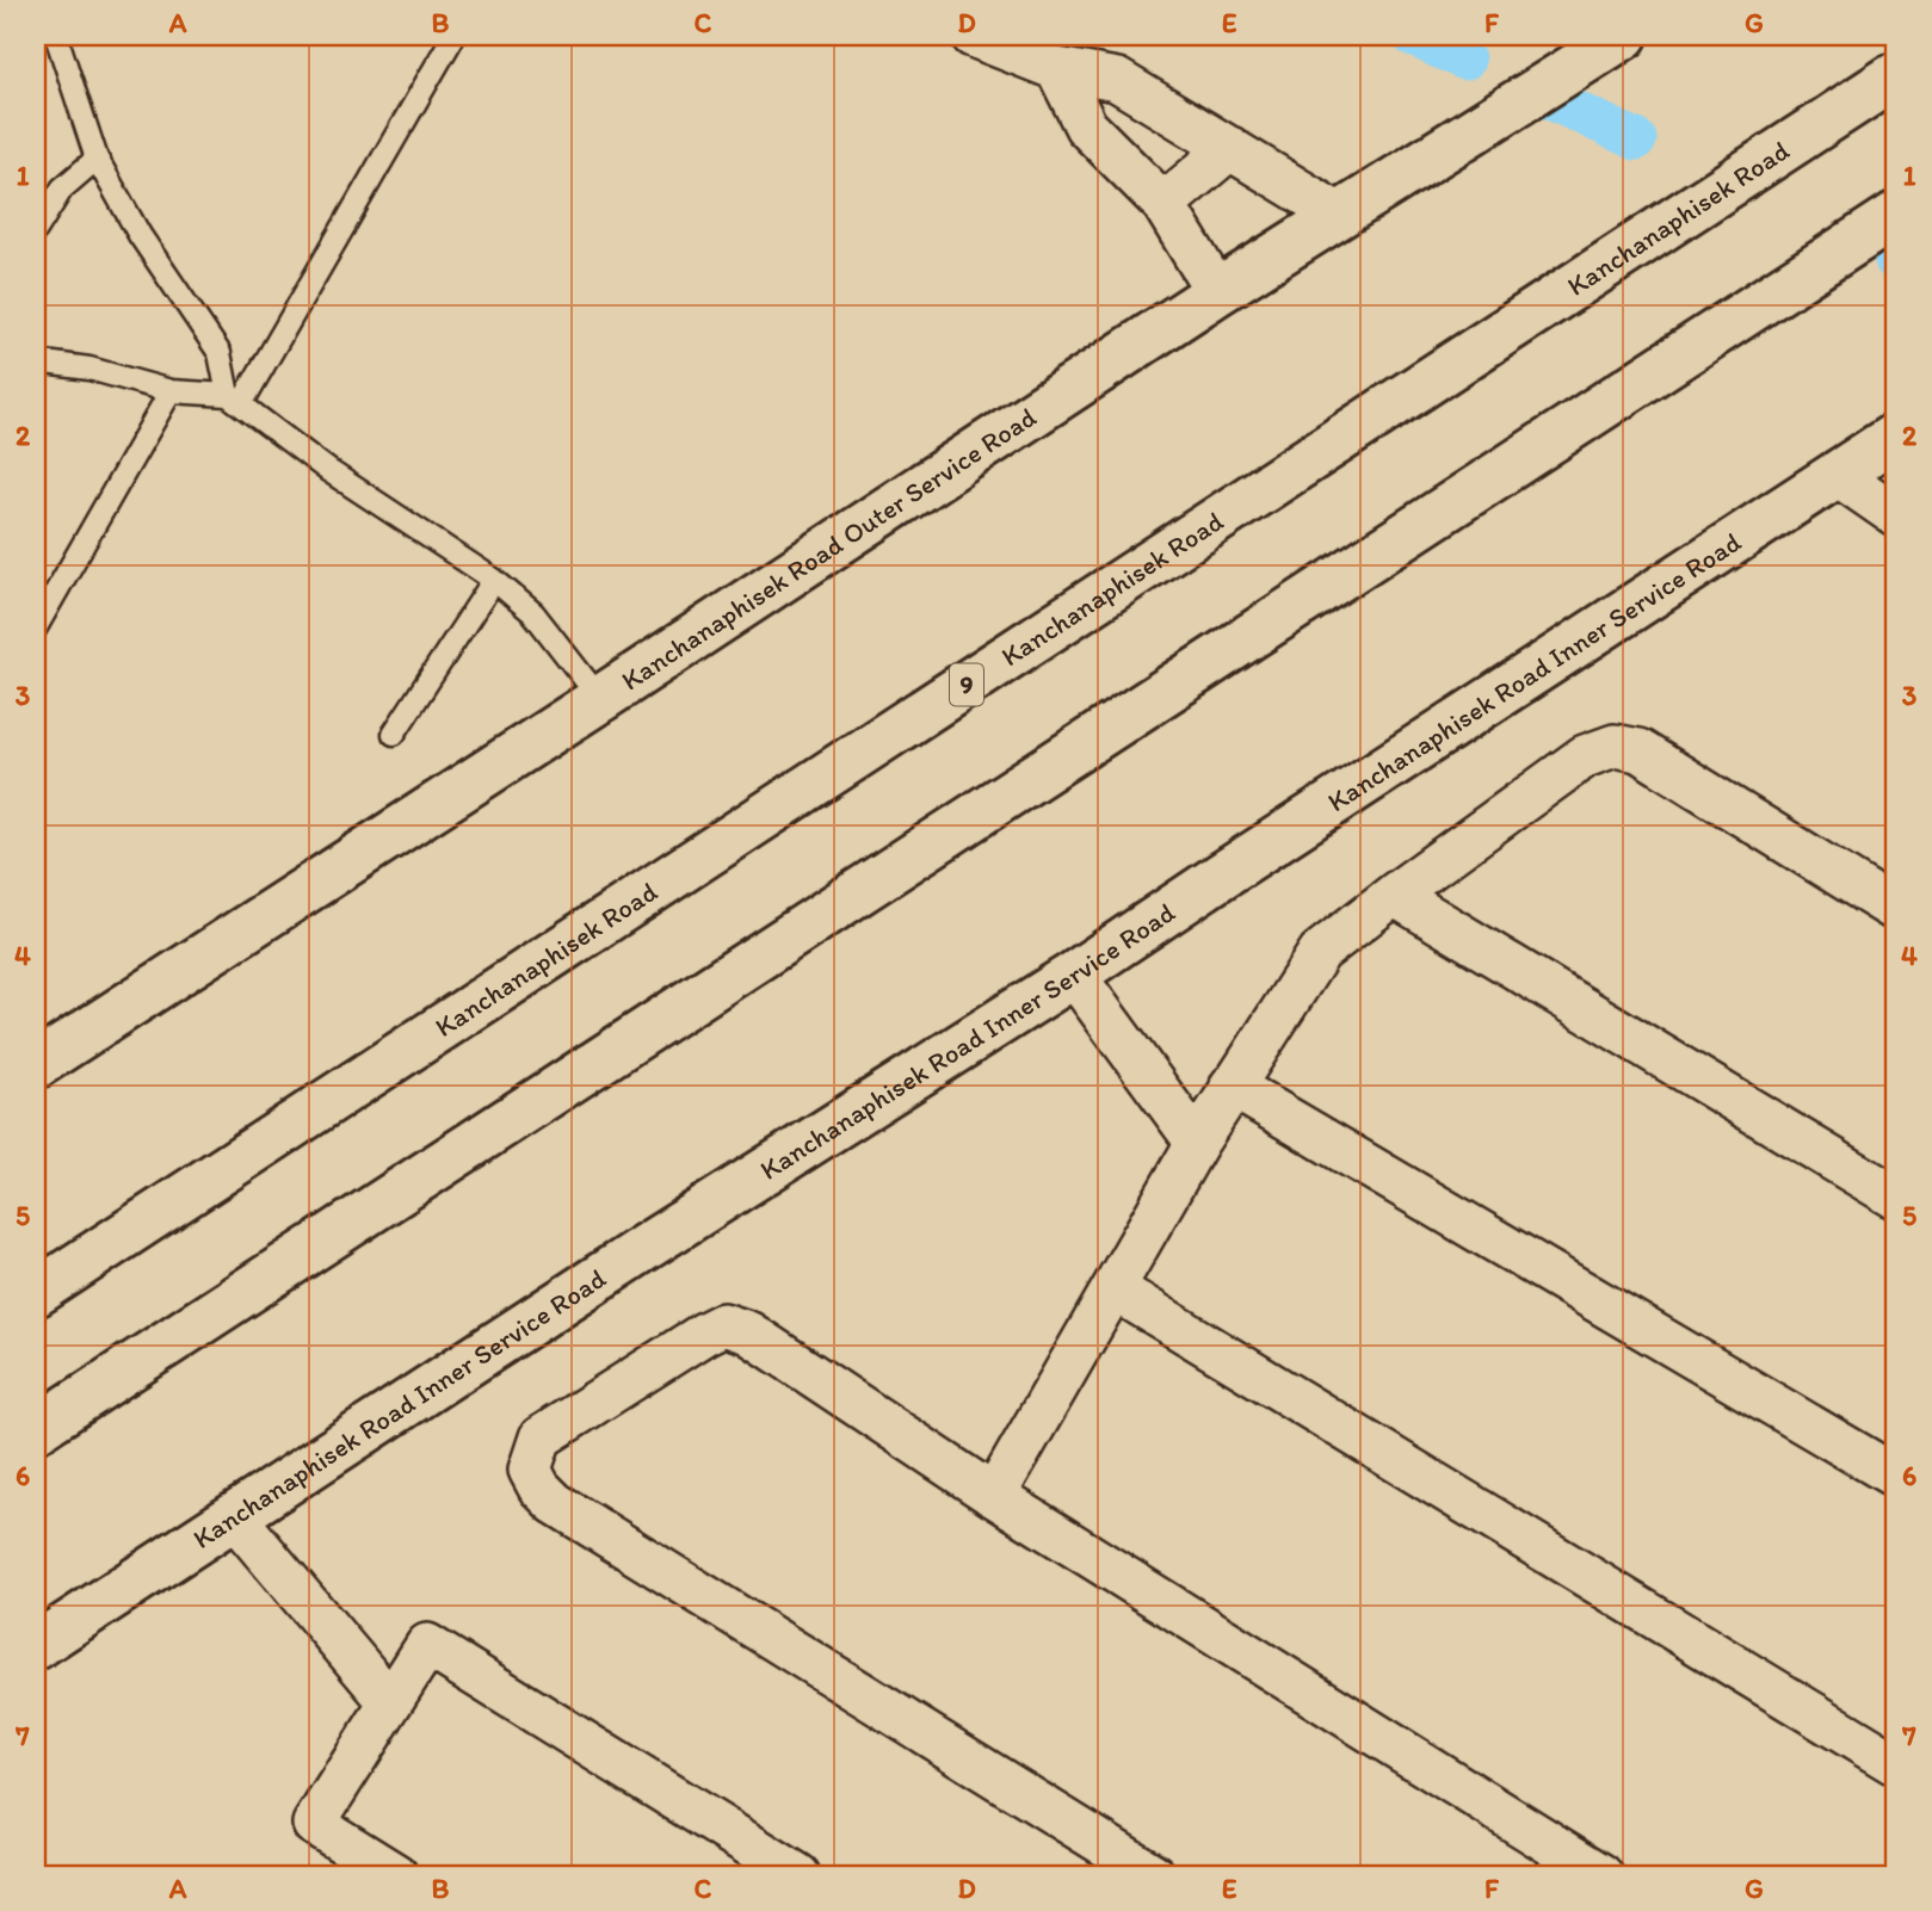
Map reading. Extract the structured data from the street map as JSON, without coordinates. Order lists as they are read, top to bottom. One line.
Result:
{"streets":{"main road":["Kanchanaphisek Road","Kanchanaphisek Road Outer Service Road","Kanchanaphisek Road Inner Service Road","9"]},"grid":{"columns":["A","B","C","D","E","F","G"],"rows":["1","2","3","4","5","6","7"]}}
